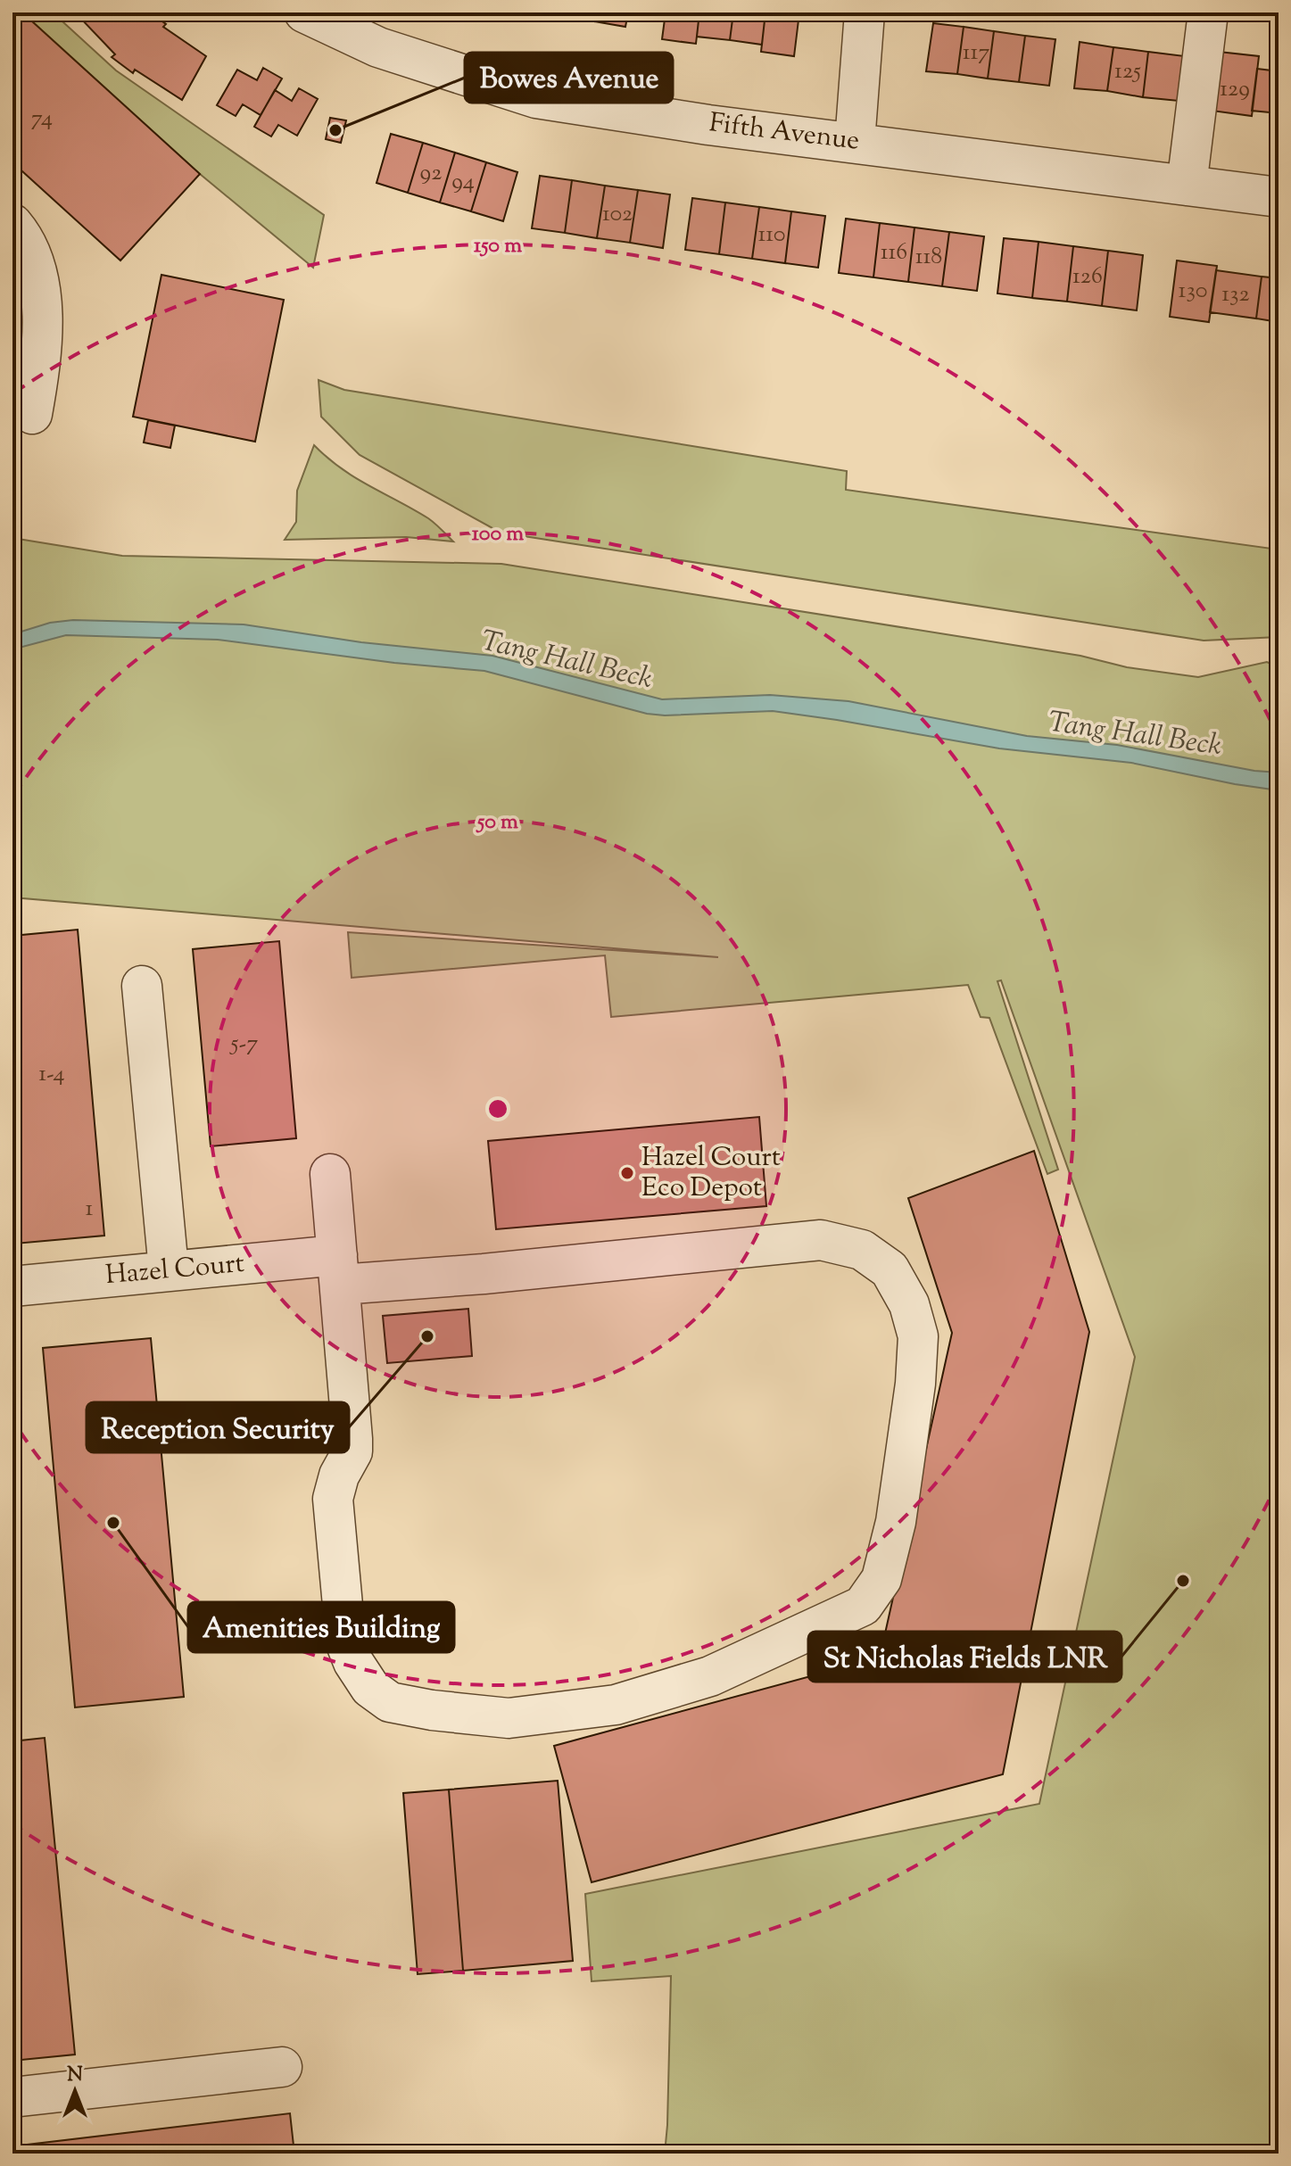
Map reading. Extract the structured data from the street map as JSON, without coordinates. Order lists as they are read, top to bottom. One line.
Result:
{"streets":{"street":["Fifth Avenue","Hazel Court"]},"water":["Tang Hall Beck"],"places":["Bowes Avenue","Hazel Court Eco Depot","Reception Security","Amenities Building","St Nicholas Fields LNR"],"house_numbers":["117","125","129","74","92","94","102","110","116","118","126","130","132","5-7","1-4","1"],"north":"top","rings":["150 m","100 m","50 m"]}
